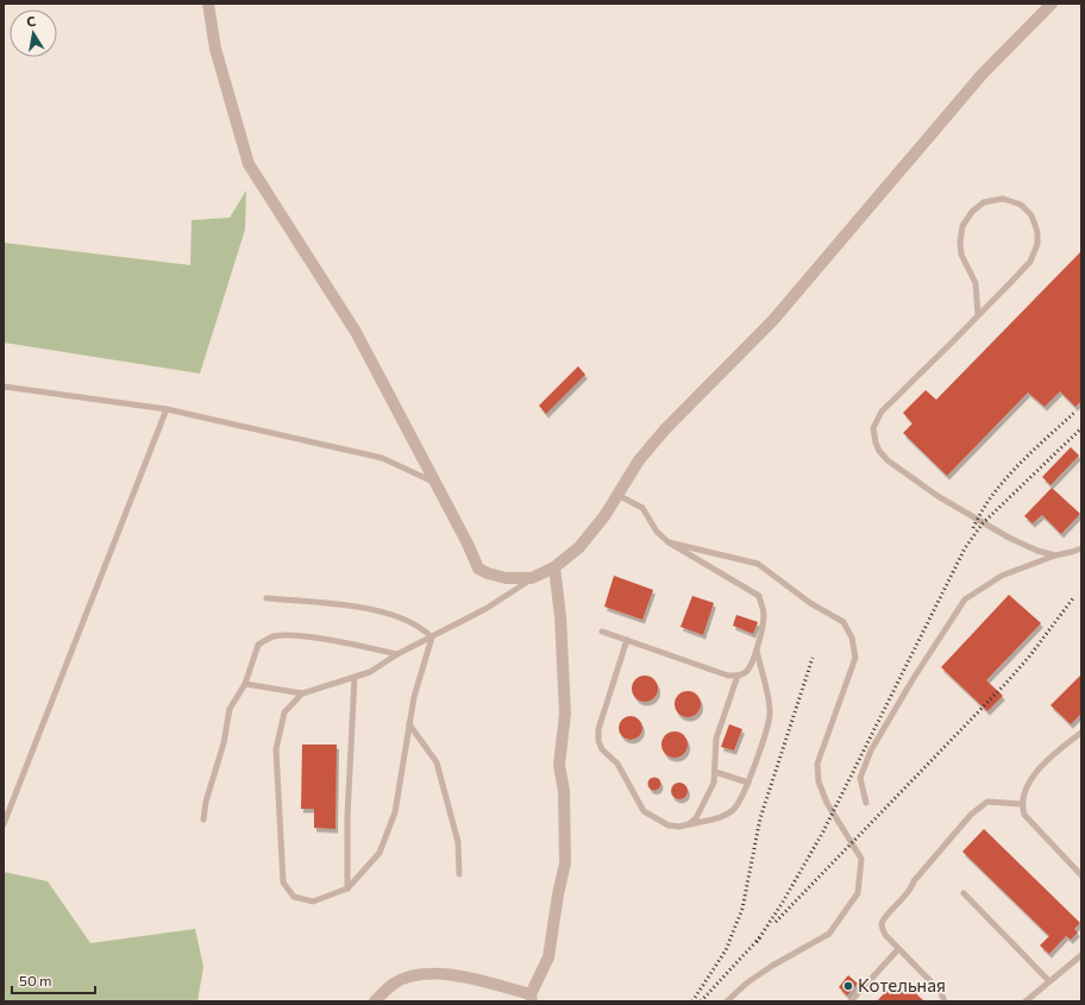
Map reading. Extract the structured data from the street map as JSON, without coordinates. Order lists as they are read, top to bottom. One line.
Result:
{"places":["Котельная"],"scale_bar":"50 m","north":"top"}
